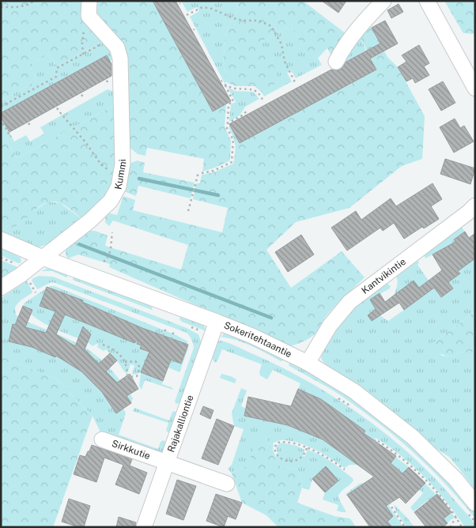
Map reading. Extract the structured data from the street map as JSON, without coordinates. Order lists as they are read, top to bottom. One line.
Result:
{"streets":{"street":["Kummi","Kantvikintie","Sokeritehtaantie","Rajakalliontie","Sirkkutie"]},"crossings":[["Kummi","Sokeritehtaantie"],["Kantvikintie","Sokeritehtaantie"],["Sokeritehtaantie","Rajakalliontie"],["Rajakalliontie","Sirkkutie"]]}
